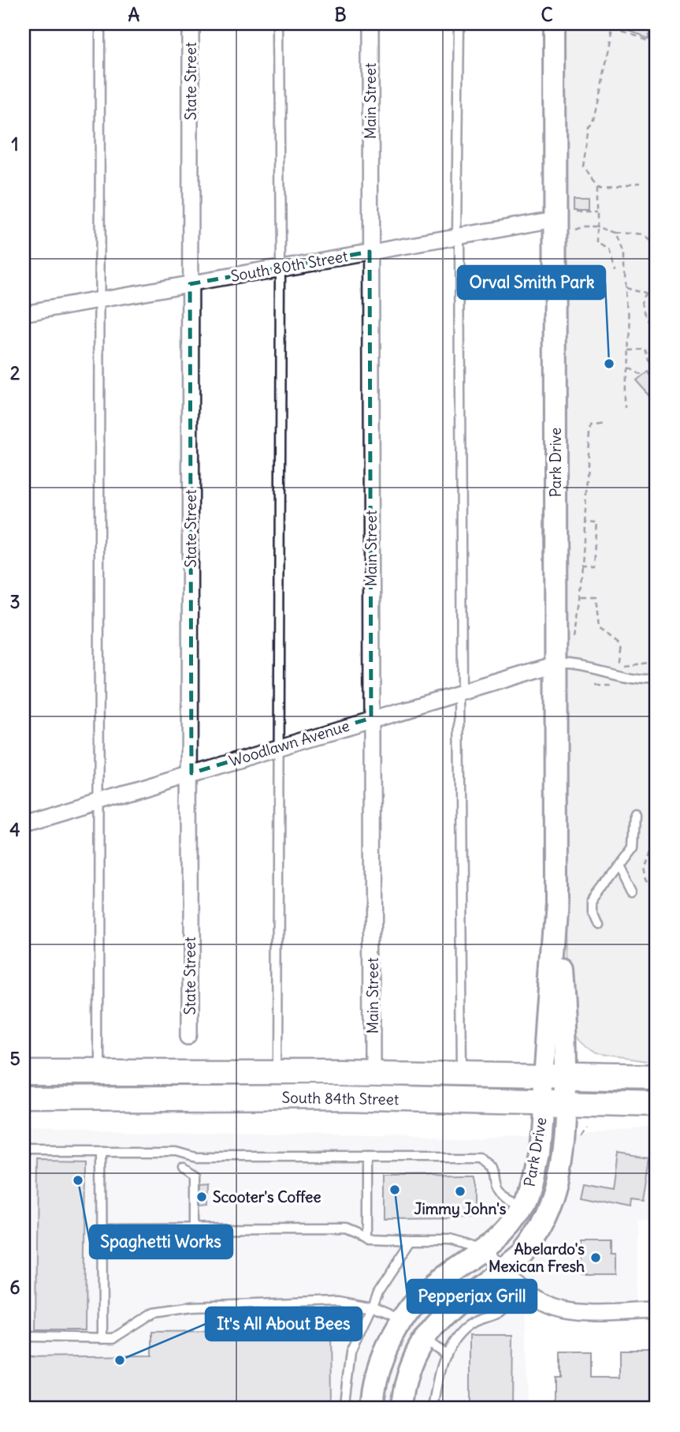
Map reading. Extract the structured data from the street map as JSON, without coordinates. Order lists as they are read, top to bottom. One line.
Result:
{"streets":{"main road":["South 84th Street"],"street":["State Street","Main Street","South 80th Street","Park Drive","Woodlawn Avenue"]},"crossings":[["State Street","South 80th Street"],["State Street","Woodlawn Avenue"],["Main Street","South 80th Street"],["Main Street","Woodlawn Avenue"],["Main Street","South 84th Street"],["South 80th Street","Park Drive"],["Park Drive","Woodlawn Avenue"],["Park Drive","South 84th Street"]],"places":["Orval Smith Park","Spaghetti Works","Pepperjax Grill","Jimmy John's","Scooter's Coffee","Abelardo's Mexican Fresh","It's All About Bees"],"grid":{"columns":["A","B","C"],"rows":["1","2","3","4","5","6"]}}
